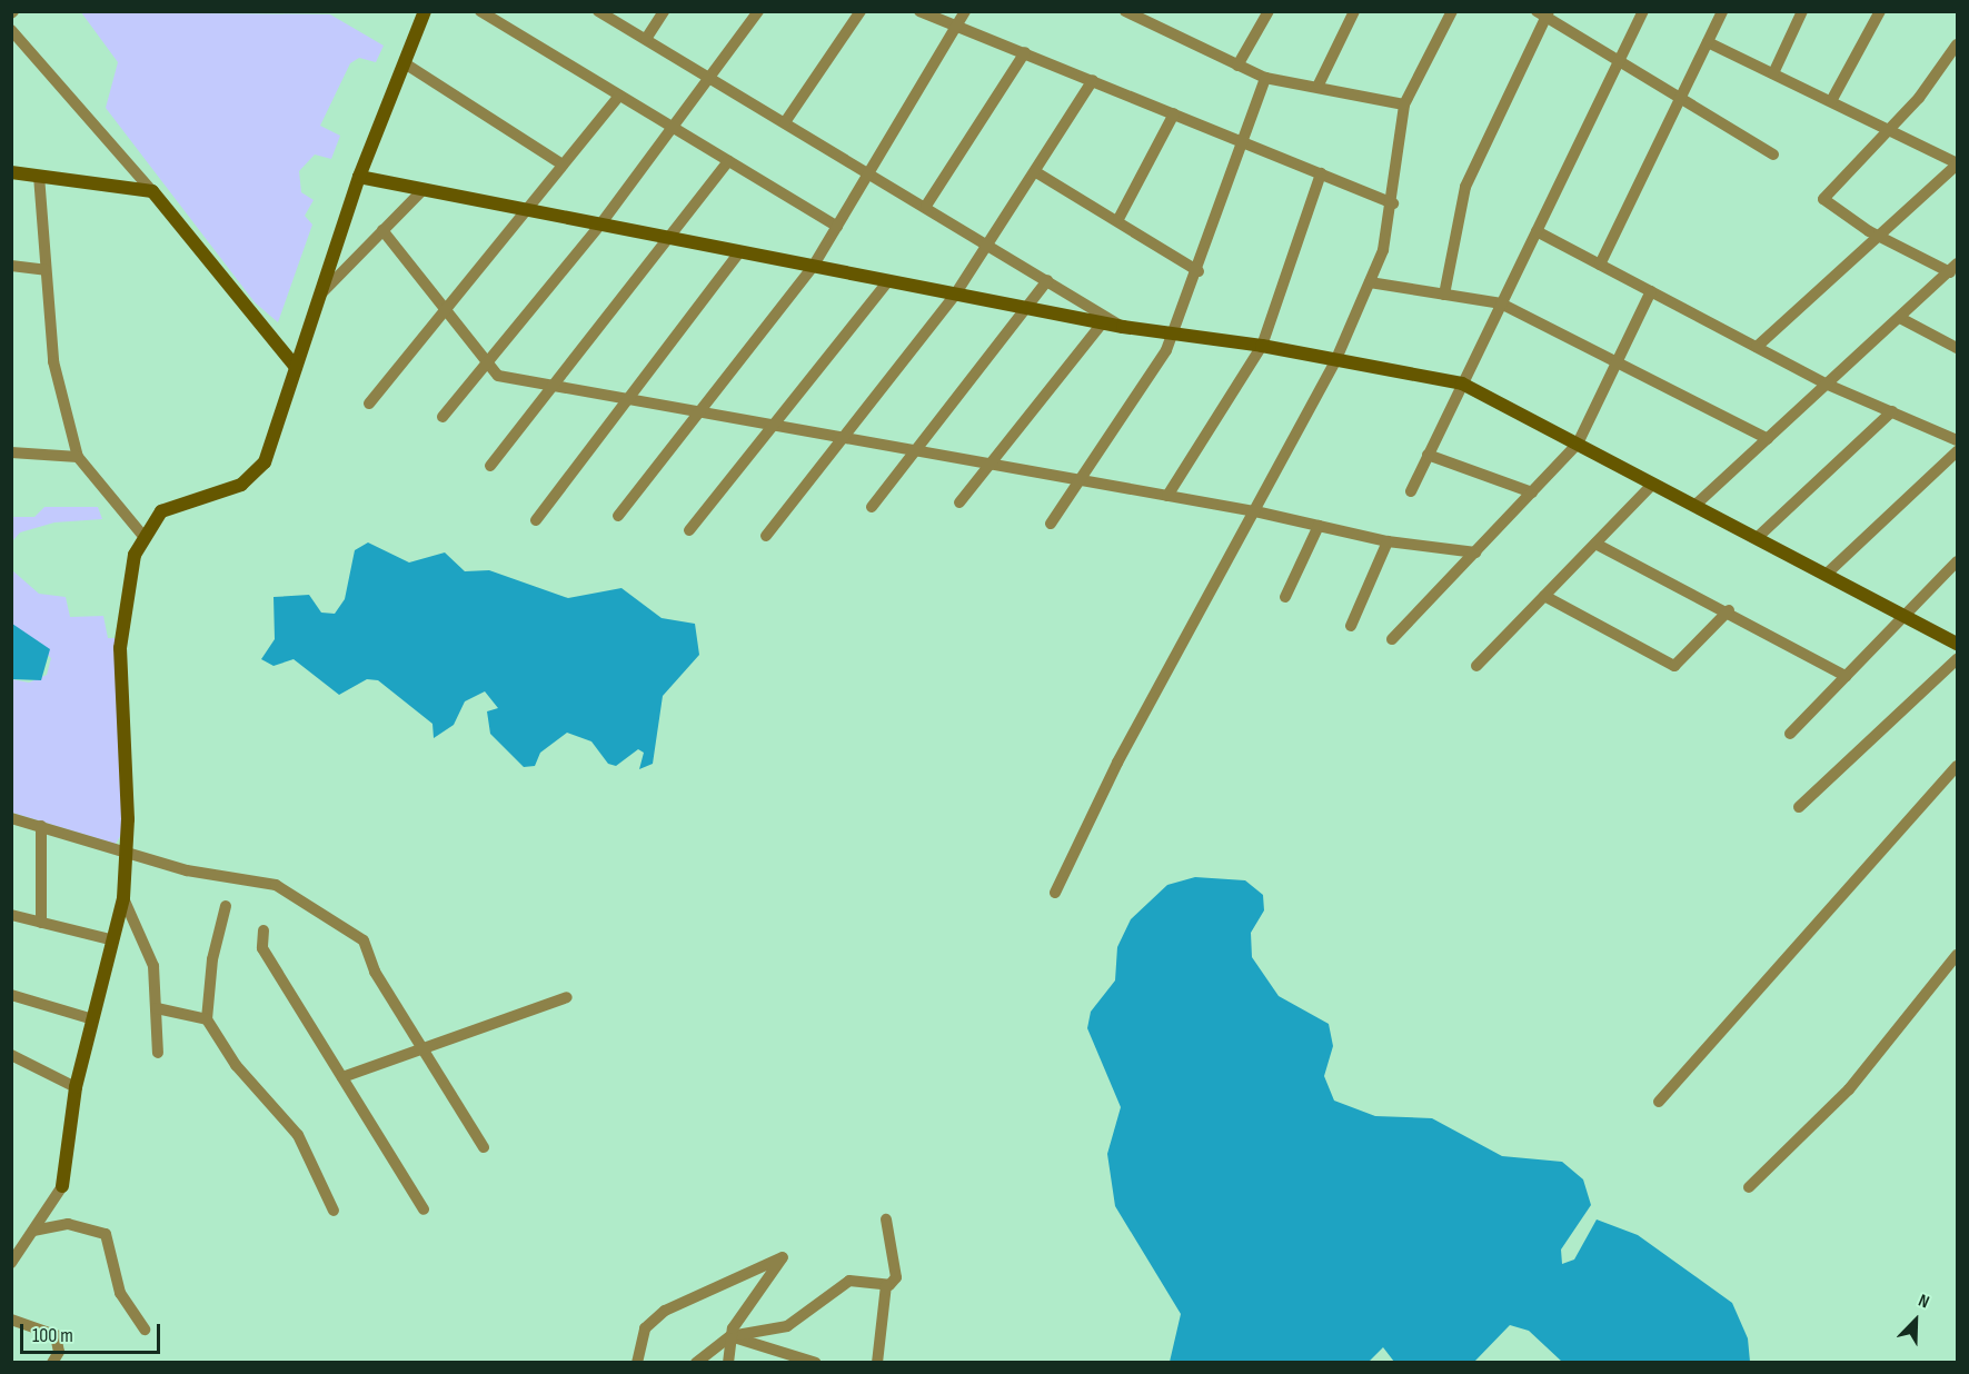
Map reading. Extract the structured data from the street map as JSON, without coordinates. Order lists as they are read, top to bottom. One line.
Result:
{"scale_bar":"100 m","north":"top right"}
